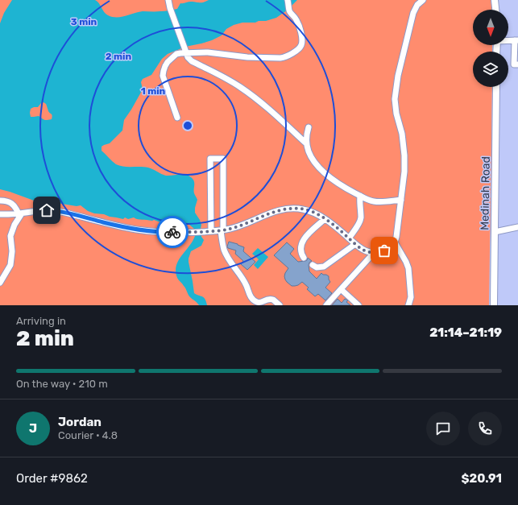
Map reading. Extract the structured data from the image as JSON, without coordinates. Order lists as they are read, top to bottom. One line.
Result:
{"streets":{"main road":["Medinah Road"]},"north":"bottom","page":{"heading":["2 min","Arriving in","21:14–21:19"],"panel":["Jordan","Courier · 4.8","Order #9862","$20.91"],"bar":"On the way · 210 m","round":"J"},"rings":["3 min","2 min","1 min"]}
